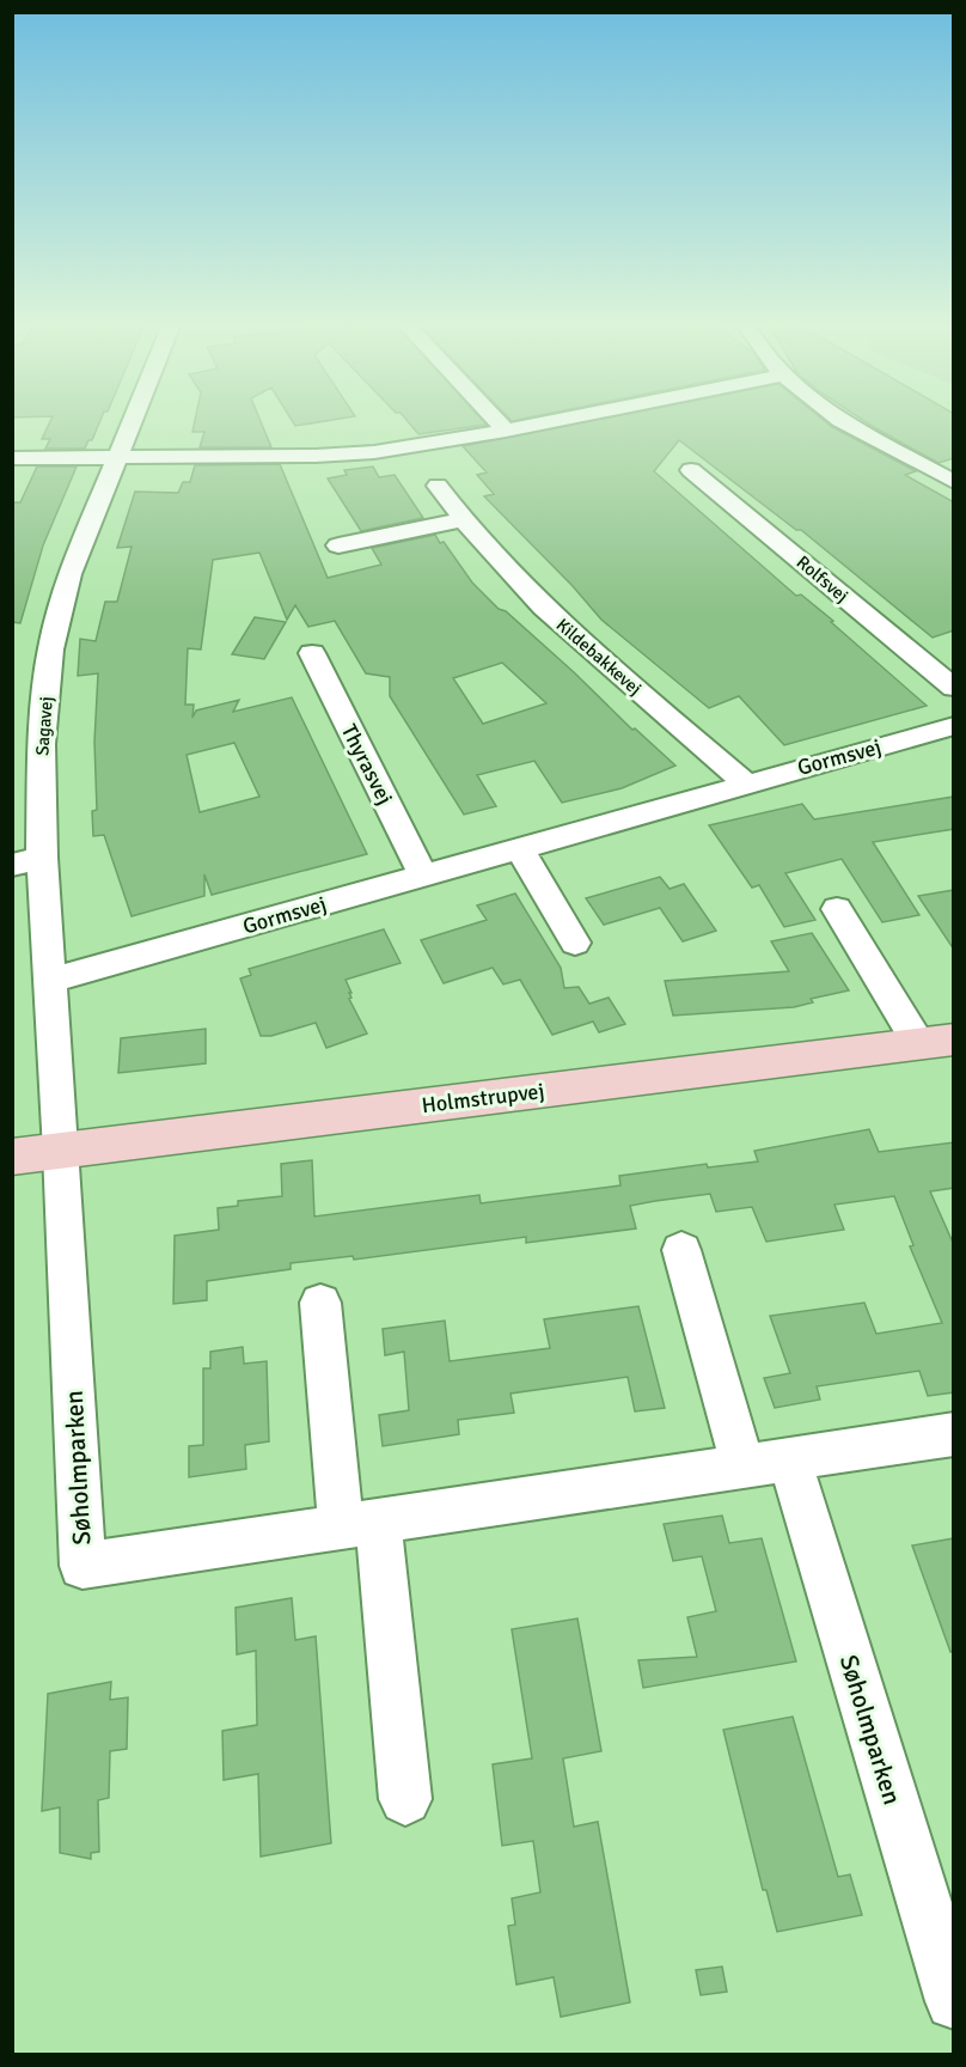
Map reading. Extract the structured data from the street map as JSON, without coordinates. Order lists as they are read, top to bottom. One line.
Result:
{"streets":{"street":["Rolfsvej","Kildebakkevej","Sagavej","Gormsvej","Thyrasvej","Holmstrupvej","Søholmparken"]},"crossings":[["Kildebakkevej","Gormsvej"],["Sagavej","Gormsvej"],["Sagavej","Holmstrupvej"],["Sagavej","Søholmparken"],["Gormsvej","Thyrasvej"],["Holmstrupvej","Søholmparken"]]}
